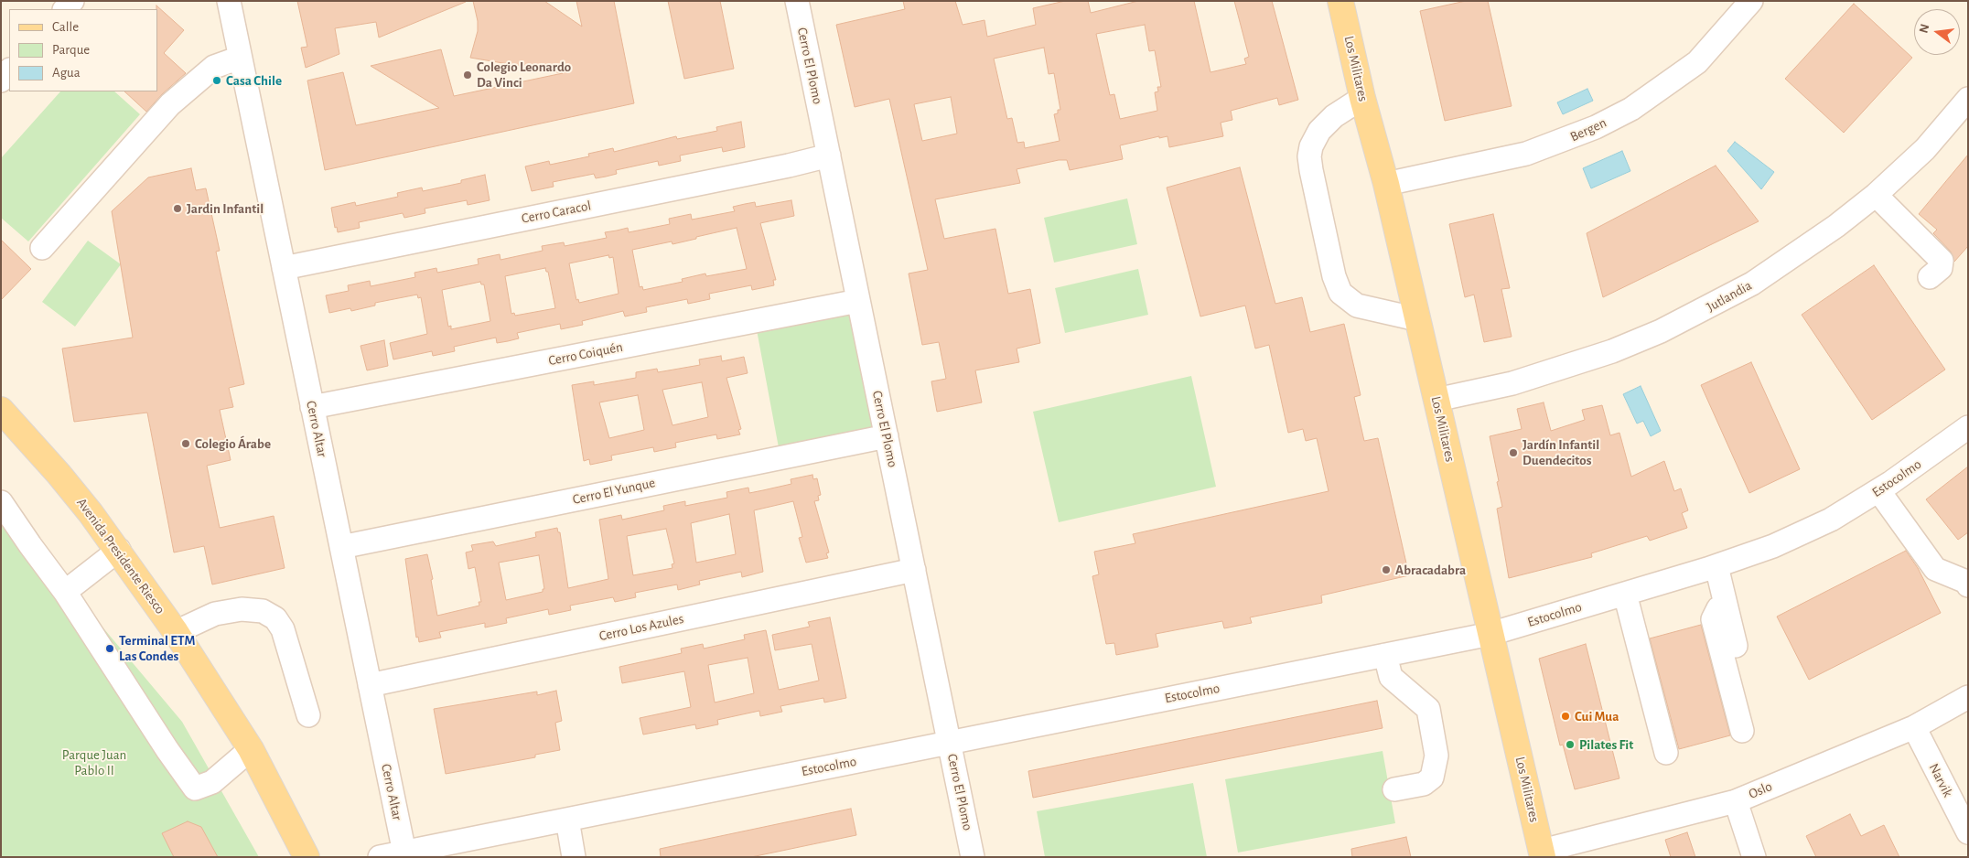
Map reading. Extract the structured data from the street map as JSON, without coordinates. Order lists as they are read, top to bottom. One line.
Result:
{"streets":{"main road":["Los Militares","Avenida Presidente Riesco"],"street":["Cerro El Plomo","Bergen","Cerro Caracol","Jutlandia","Cerro Coiquén","Cerro Altar","Estocolmo","Cerro El Yunque","Cerro Los Azules","Narvik","Oslo"]},"crossings":[["Cerro El Plomo","Cerro Caracol"],["Cerro El Plomo","Cerro Coiquén"],["Cerro El Plomo","Estocolmo"],["Cerro El Plomo","Cerro El Yunque"],["Cerro El Plomo","Cerro Los Azules"],["Los Militares","Bergen"],["Los Militares","Jutlandia"],["Los Militares","Estocolmo"],["Los Militares","Oslo"],["Cerro Caracol","Cerro Altar"],["Cerro Coiquén","Cerro Altar"],["Cerro Altar","Estocolmo"],["Cerro Altar","Cerro El Yunque"],["Cerro Altar","Cerro Los Azules"],["Narvik","Oslo"]],"parks":["Parque Juan Pablo II"],"places":["Colegio Leonardo Da Vinci","Casa Chile","Jardin Infantil","Colegio Árabe","Jardín Infantil Duendecitos","Abracadabra","Terminal ETM Las Condes","Cui Mua","Pilates Fit"],"legend":["Calle","Parque","Agua"],"north":"left"}
